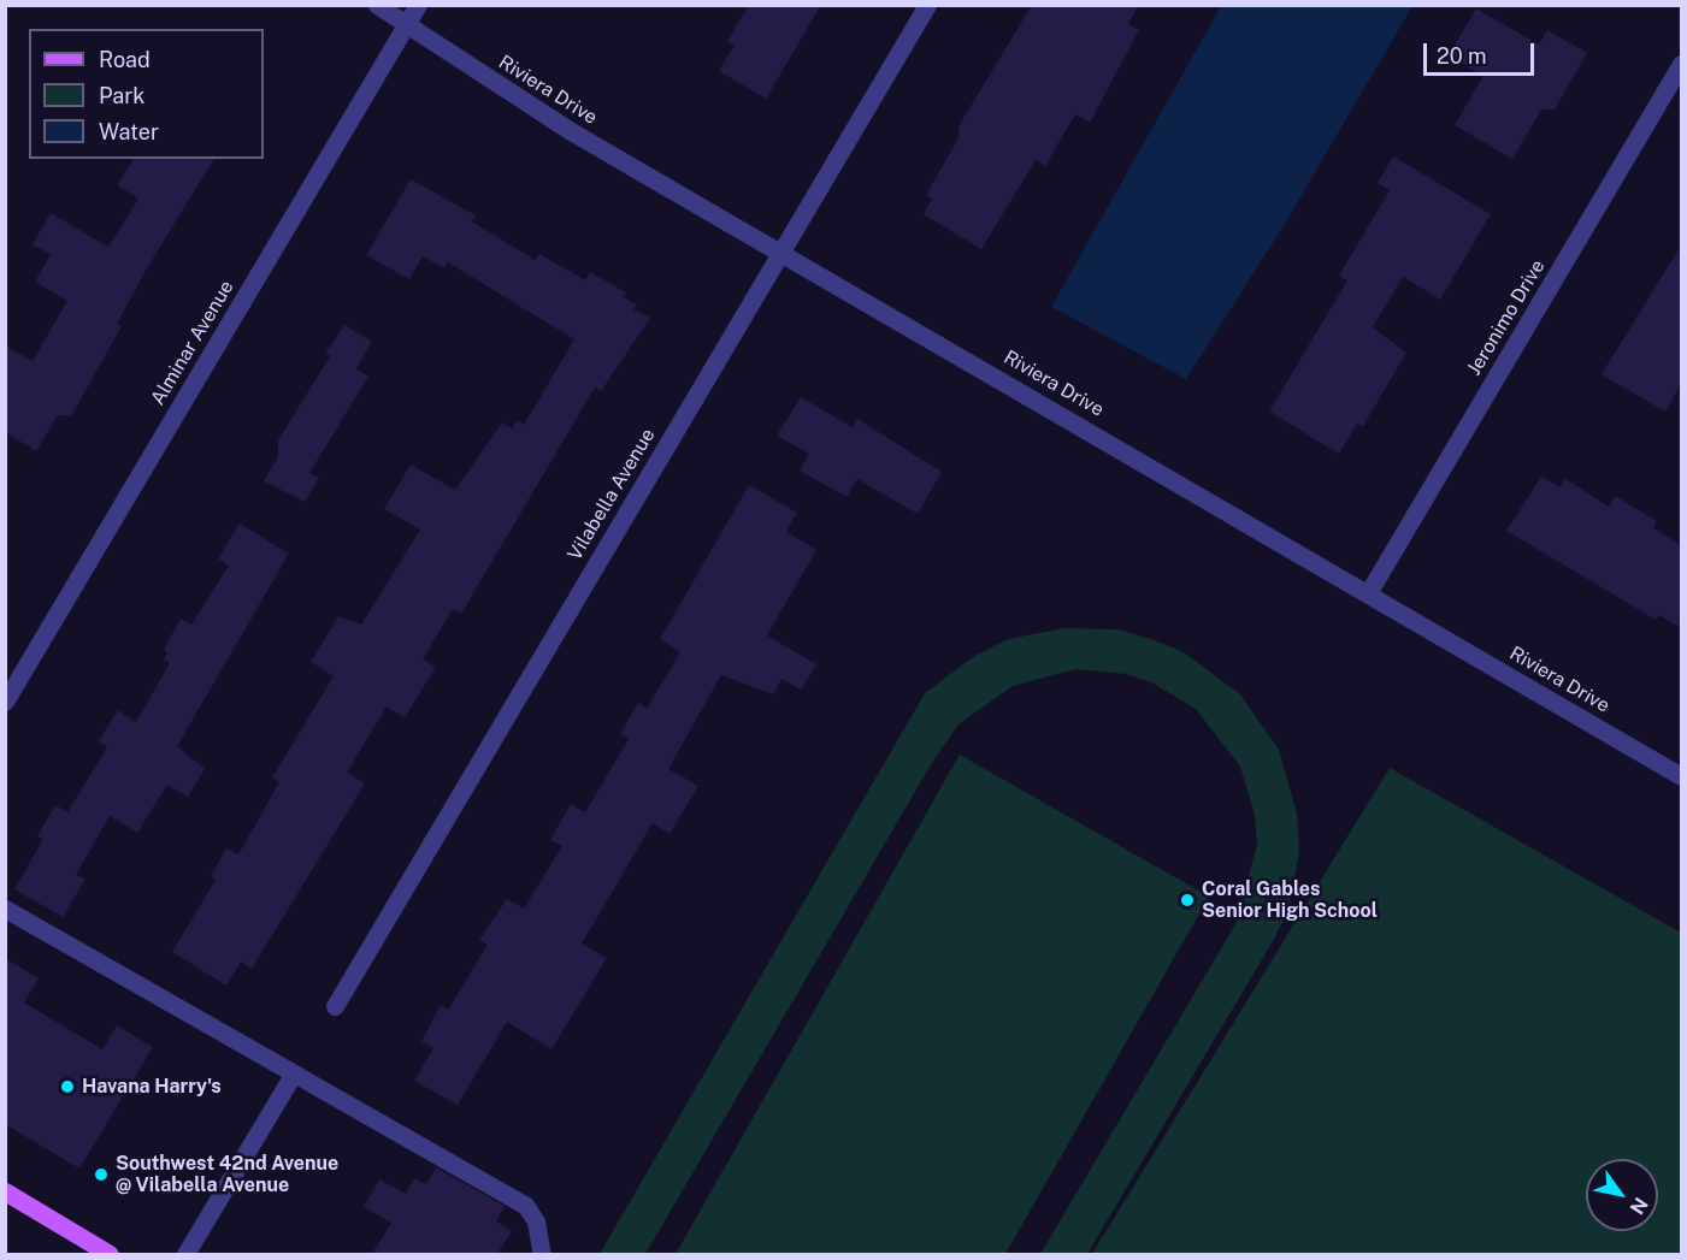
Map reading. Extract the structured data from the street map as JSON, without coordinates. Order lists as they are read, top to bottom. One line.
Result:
{"streets":{"street":["Riviera Drive","Jeronimo Drive","Alminar Avenue","Vilabella Avenue"]},"crossings":[["Riviera Drive","Jeronimo Drive"],["Riviera Drive","Alminar Avenue"],["Riviera Drive","Vilabella Avenue"]],"places":["Coral Gables Senior High School","Havana Harry's","Southwest 42nd Avenue @ Vilabella Avenue"],"legend":["Road","Park","Water"],"scale_bar":"20 m","north":"bottom right"}
